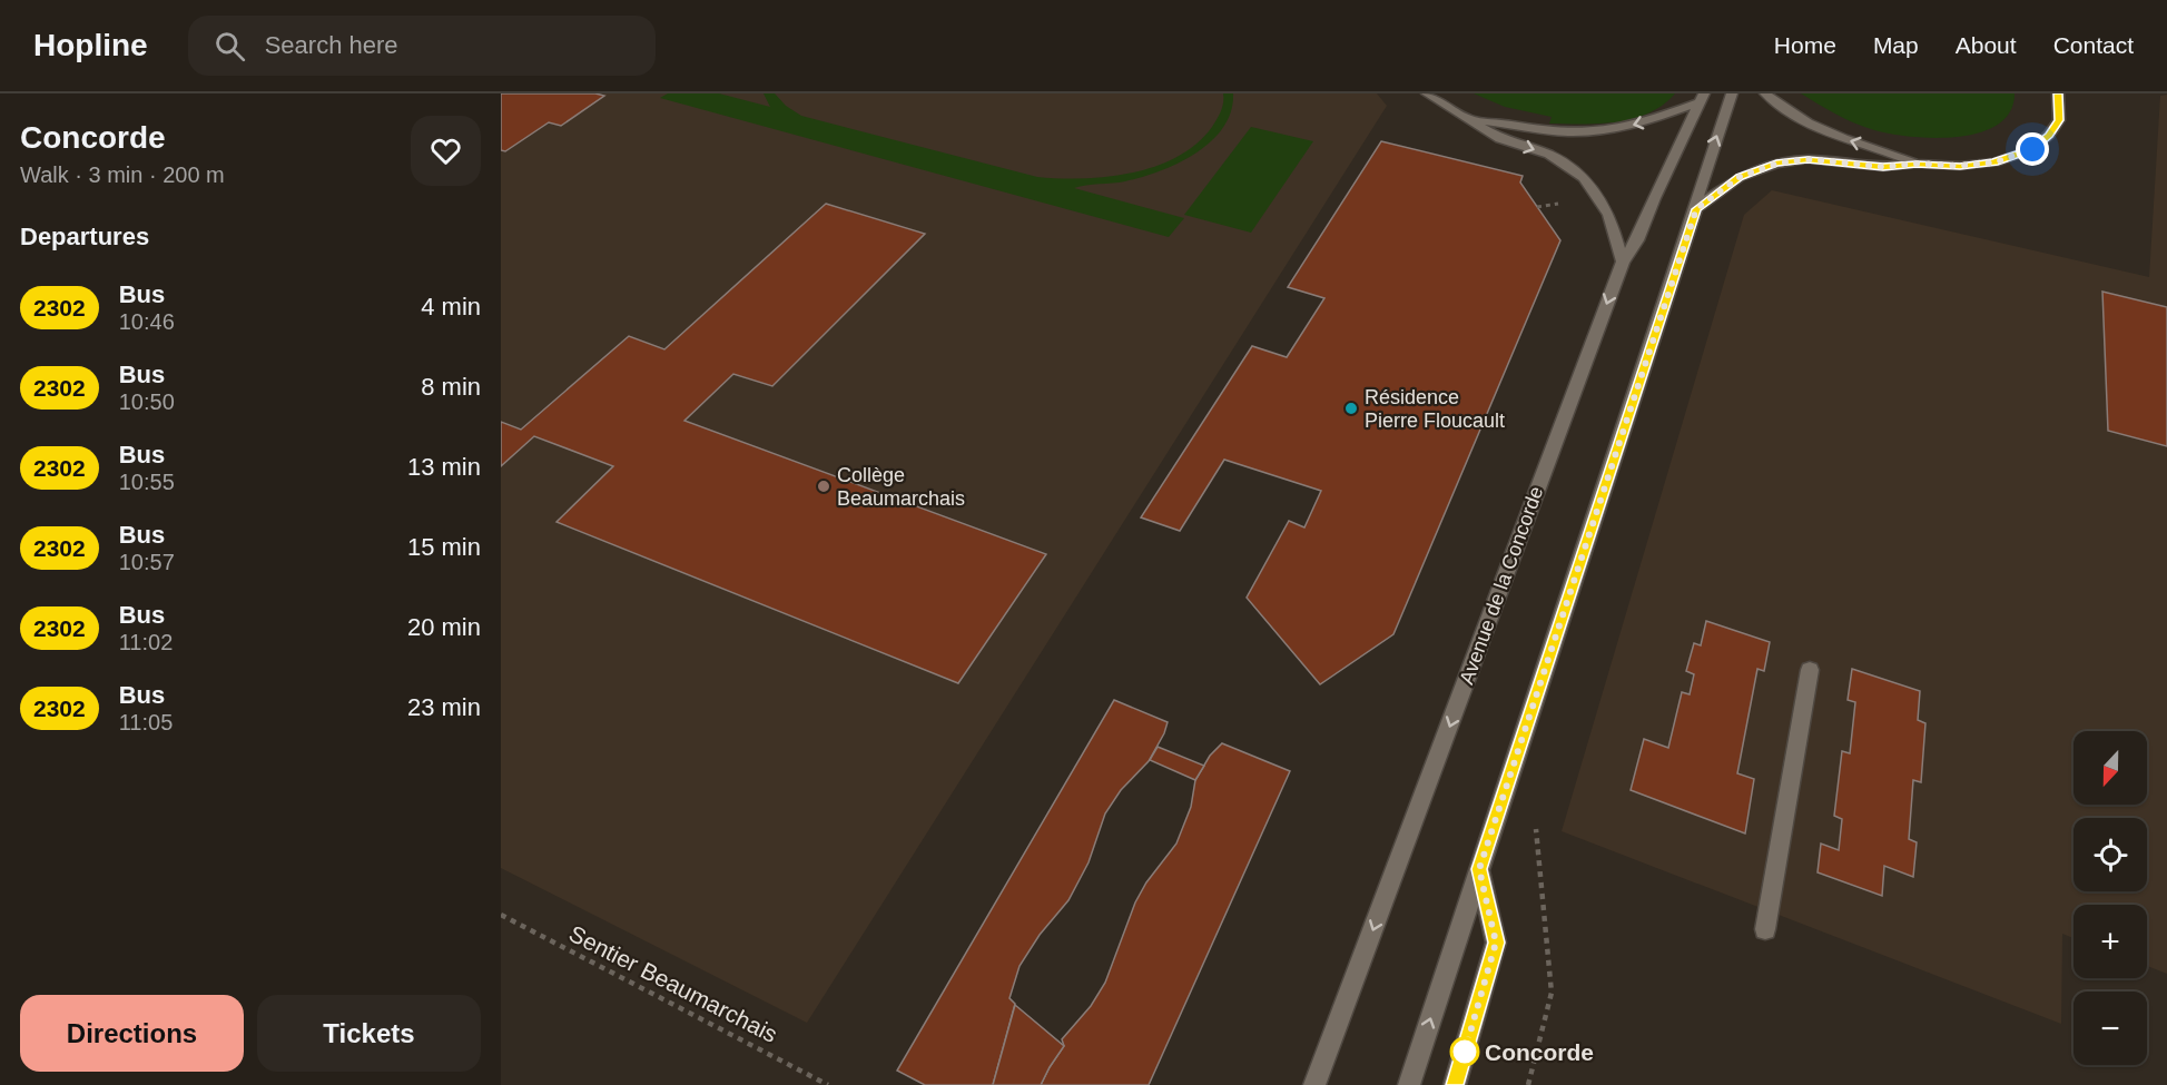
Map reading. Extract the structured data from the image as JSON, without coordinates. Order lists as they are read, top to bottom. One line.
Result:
{"streets":{"street":["Avenue de la Concorde"],"path":["Sentier Beaumarchais"]},"places":["Résidence Pierre Floucault","Collège Beaumarchais","Concorde"],"lines":["bus line 2302"],"north":"bottom","page":{"header":"Hopline","search":"Search here","nav":["Home","Map","About","Contact"],"heading":[["Concorde","Walk · 3 min · 200 m"],"Departures"],"list":[{"mark":"2302","name":"Bus","note":"10:46","value":"4 min"},{"mark":"2302","name":"Bus","note":"10:50","value":"8 min"},{"mark":"2302","name":"Bus","note":"10:55","value":"13 min"},{"mark":"2302","name":"Bus","note":"10:57","value":"15 min"},{"mark":"2302","name":"Bus","note":"11:02","value":"20 min"},{"mark":"2302","name":"Bus","note":"11:05","value":"23 min"}],"map_buttons":["+","−"],"buttons":["Directions","Tickets"]}}
